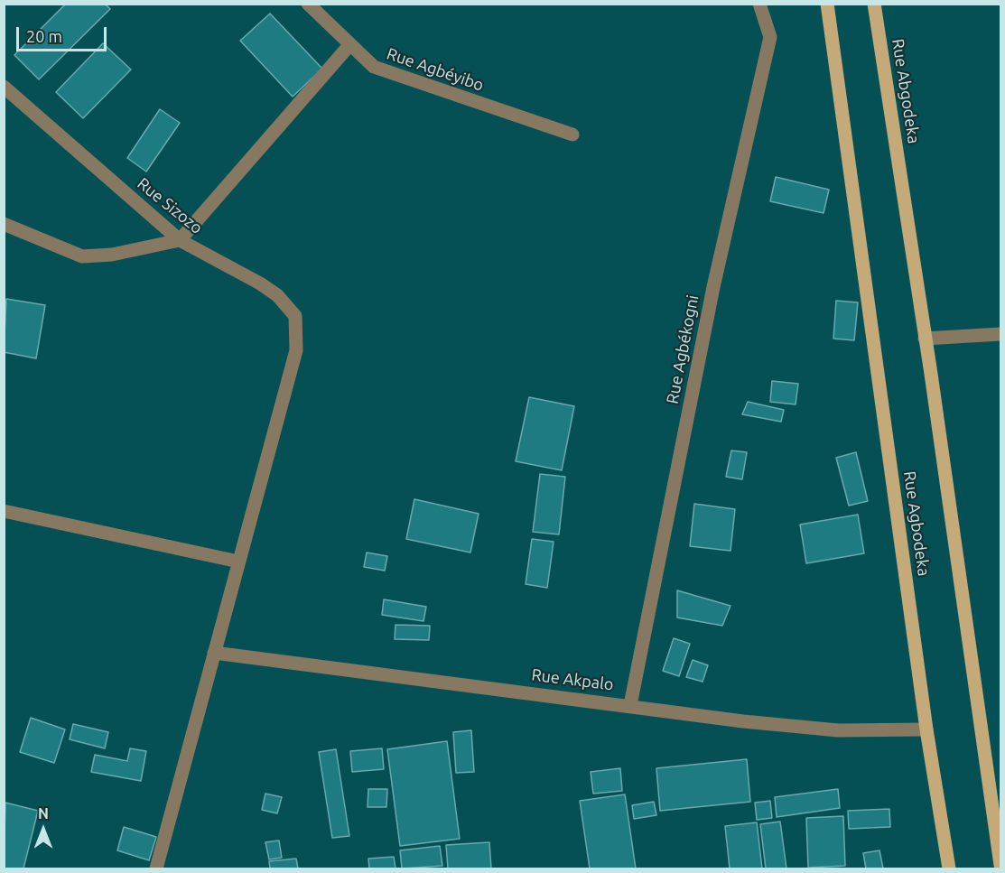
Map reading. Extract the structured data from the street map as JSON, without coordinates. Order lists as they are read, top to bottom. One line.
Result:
{"streets":{"main road":["Rue Abgodeka","Rue Agbodeka"],"street":["Rue Agbéyibo","Rue Sizozo","Rue Agbékogni","Rue Akpalo"]},"crossings":[["Rue Sizozo","Rue Akpalo"],["Rue Agbékogni","Rue Akpalo"],["Rue Agbodeka","Rue Akpalo"]],"scale_bar":"20 m","north":"top"}
